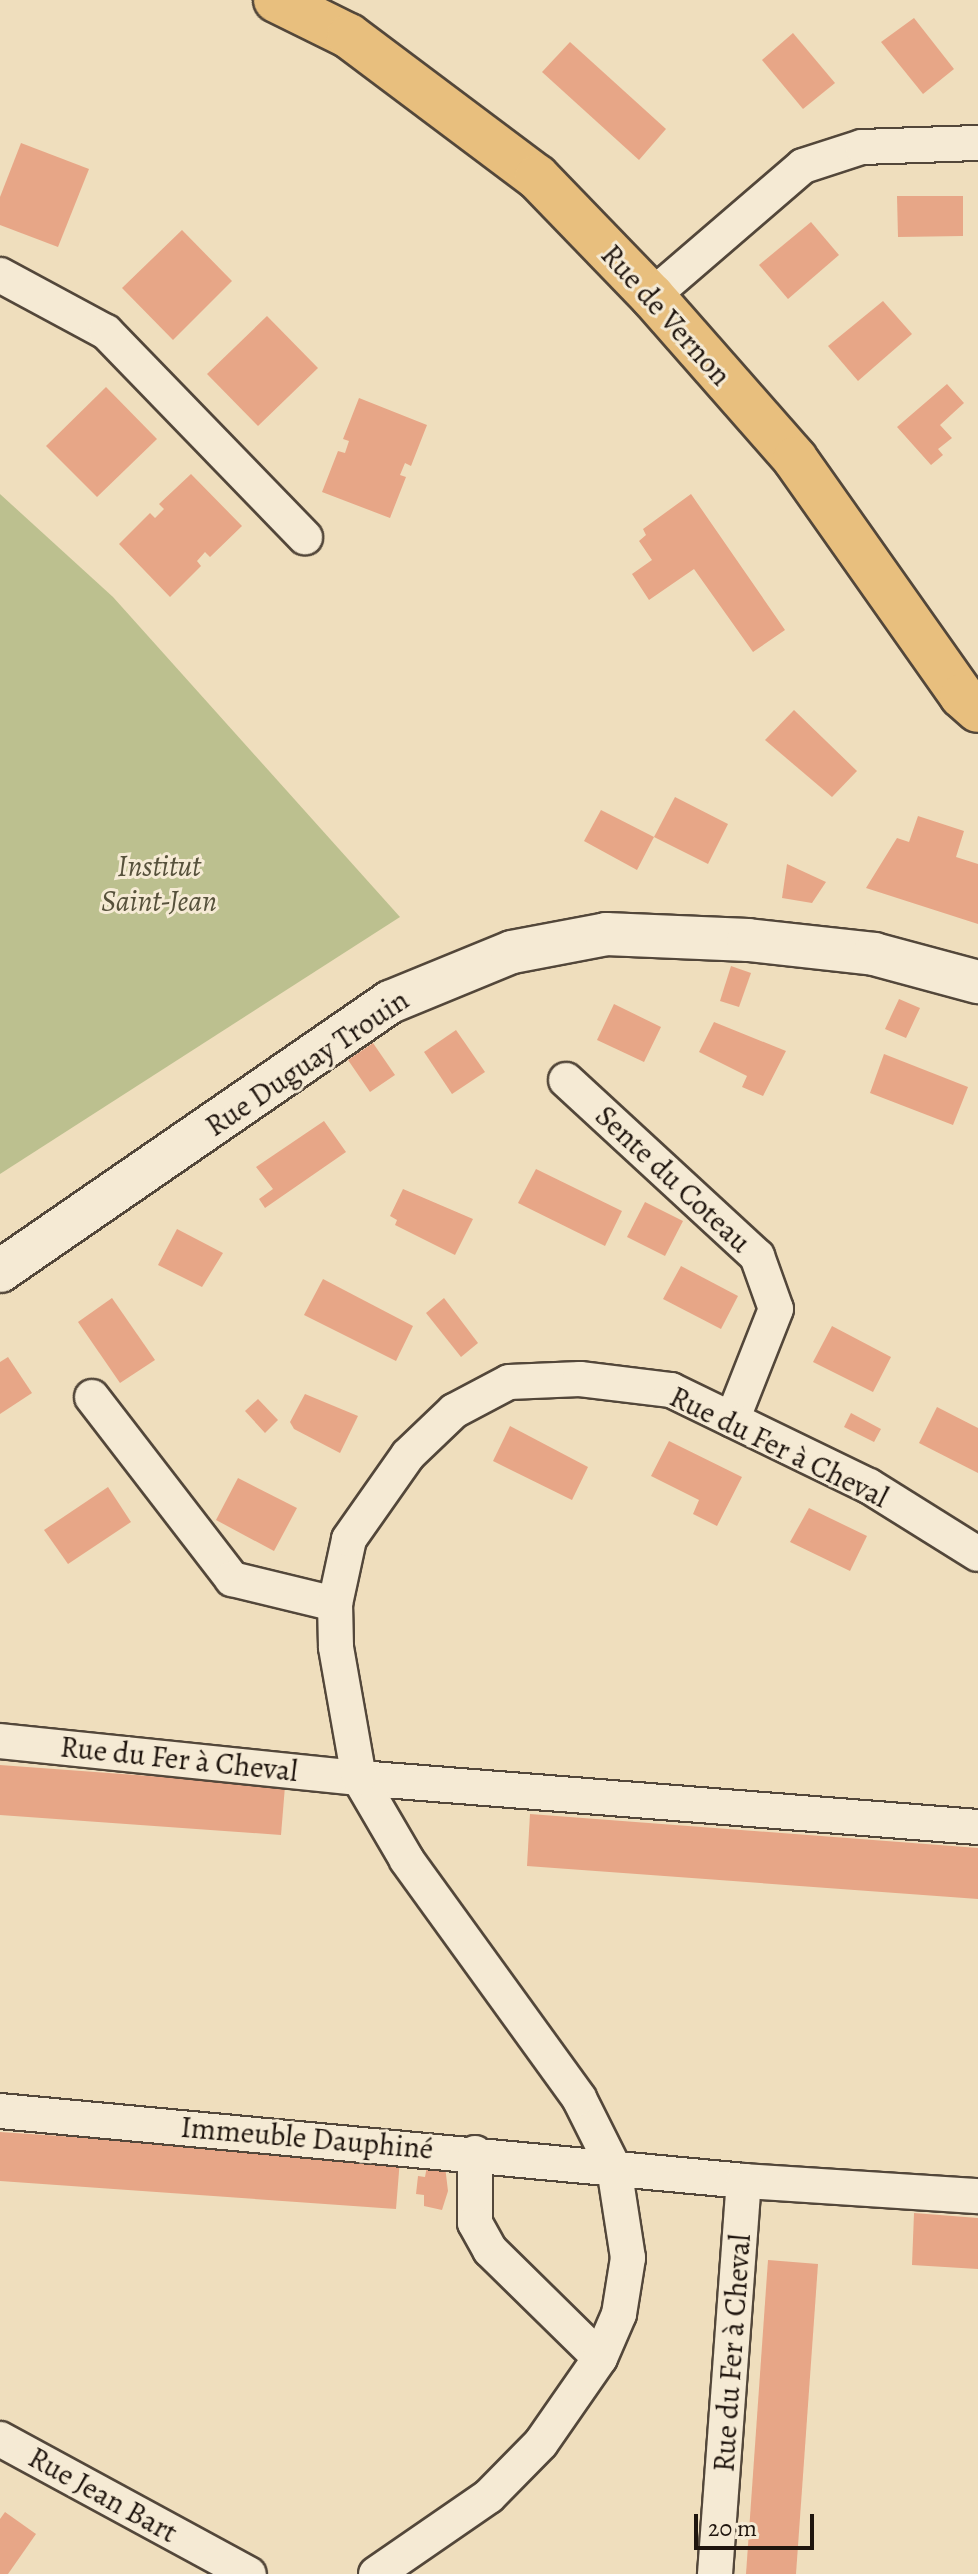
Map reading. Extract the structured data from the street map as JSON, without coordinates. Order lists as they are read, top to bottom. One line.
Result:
{"streets":{"main road":["Rue de Vernon"],"street":["Rue Duguay Trouin","Sente du Coteau","Rue du Fer à Cheval","Immeuble Dauphiné","Rue Jean Bart"]},"crossings":[["Sente du Coteau","Rue du Fer à Cheval"],["Rue du Fer à Cheval","Immeuble Dauphiné"]],"parks":["Institut Saint-Jean"],"scale_bar":"20 m"}
